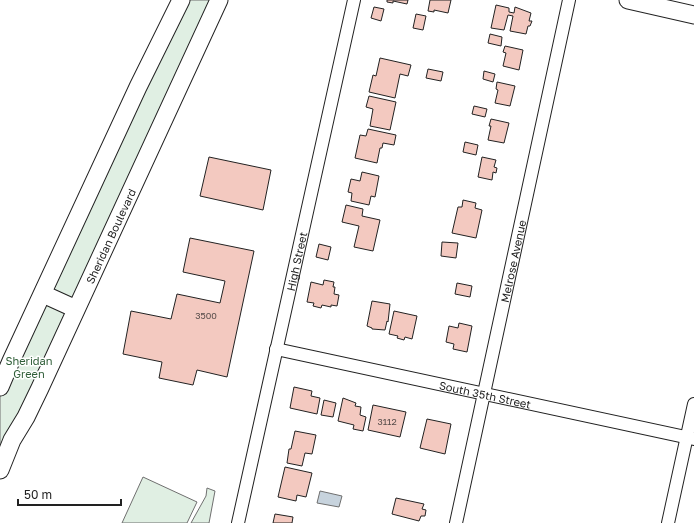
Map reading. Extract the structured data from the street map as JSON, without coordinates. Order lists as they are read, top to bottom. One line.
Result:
{"streets":{"main road":["Sheridan Boulevard"],"street":["High Street","Melrose Avenue","South 35th Street"]},"crossings":[["High Street","South 35th Street"],["Melrose Avenue","South 35th Street"]],"parks":["Sheridan Green"],"house_numbers":["3500","3112"],"scale_bar":"50 m"}
